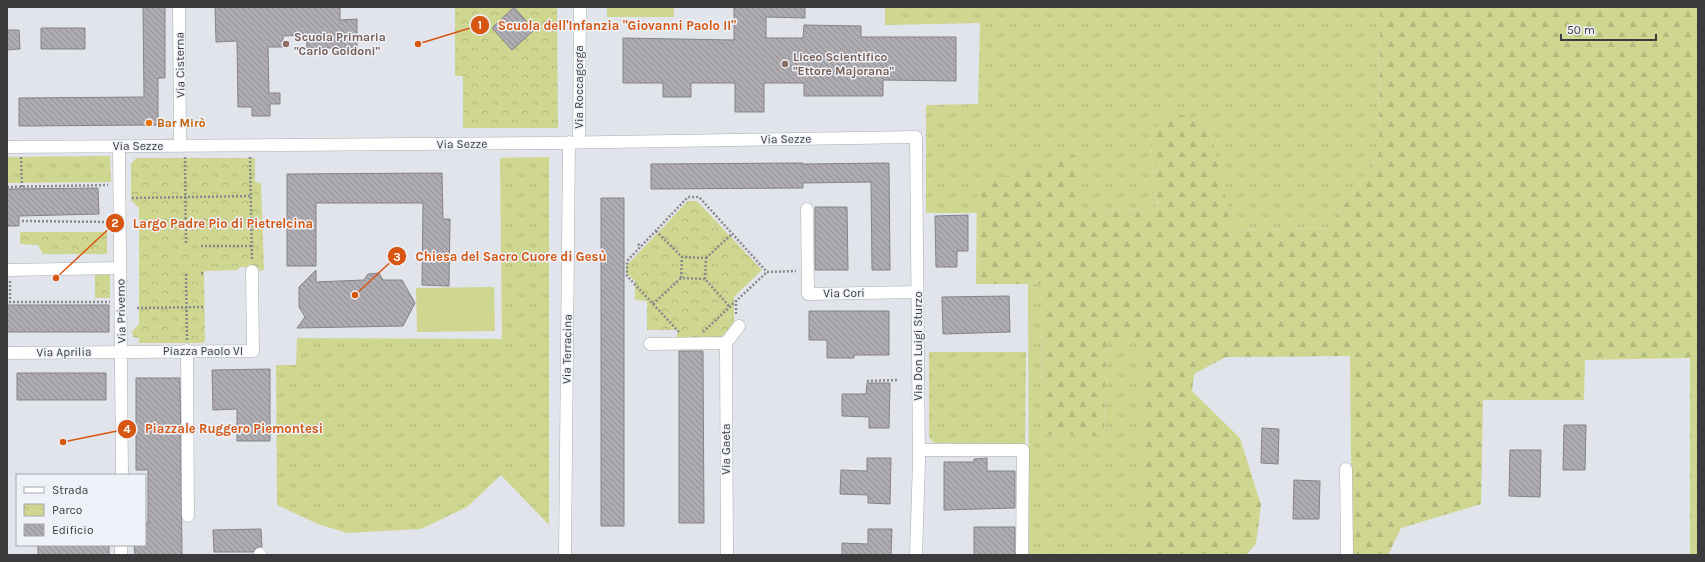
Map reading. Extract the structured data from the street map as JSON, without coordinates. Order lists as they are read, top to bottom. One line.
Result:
{"streets":{"street":["Via Cisterna","Via Roccagorga","Via Sezze","Via Cori","Via Priverno","Via Don Luigi Sturzo","Via Terracina","Piazza Paolo VI","Via Aprilia","Via Gaeta"]},"crossings":[["Via Cisterna","Via Sezze"],["Via Roccagorga","Via Sezze"],["Via Roccagorga","Via Terracina"],["Via Sezze","Via Priverno"],["Via Sezze","Via Don Luigi Sturzo"],["Via Sezze","Via Terracina"],["Via Cori","Via Don Luigi Sturzo"],["Via Priverno","Piazza Paolo VI"],["Via Priverno","Via Aprilia"],["Piazza Paolo VI","Via Aprilia"]],"places":["Scuola Primaria \"Carlo Goldoni\"","Scuola dell'Infanzia \"Giovanni Paolo II\"","Liceo Scientifico \"Ettore Majorana\"","Bar Mirò","Largo Padre Pio di Pietrelcina","Chiesa del Sacro Cuore di Gesù","Piazzale Ruggero Piemontesi"],"legend":["Strada","Parco","Edificio"],"scale_bar":"50 m"}
